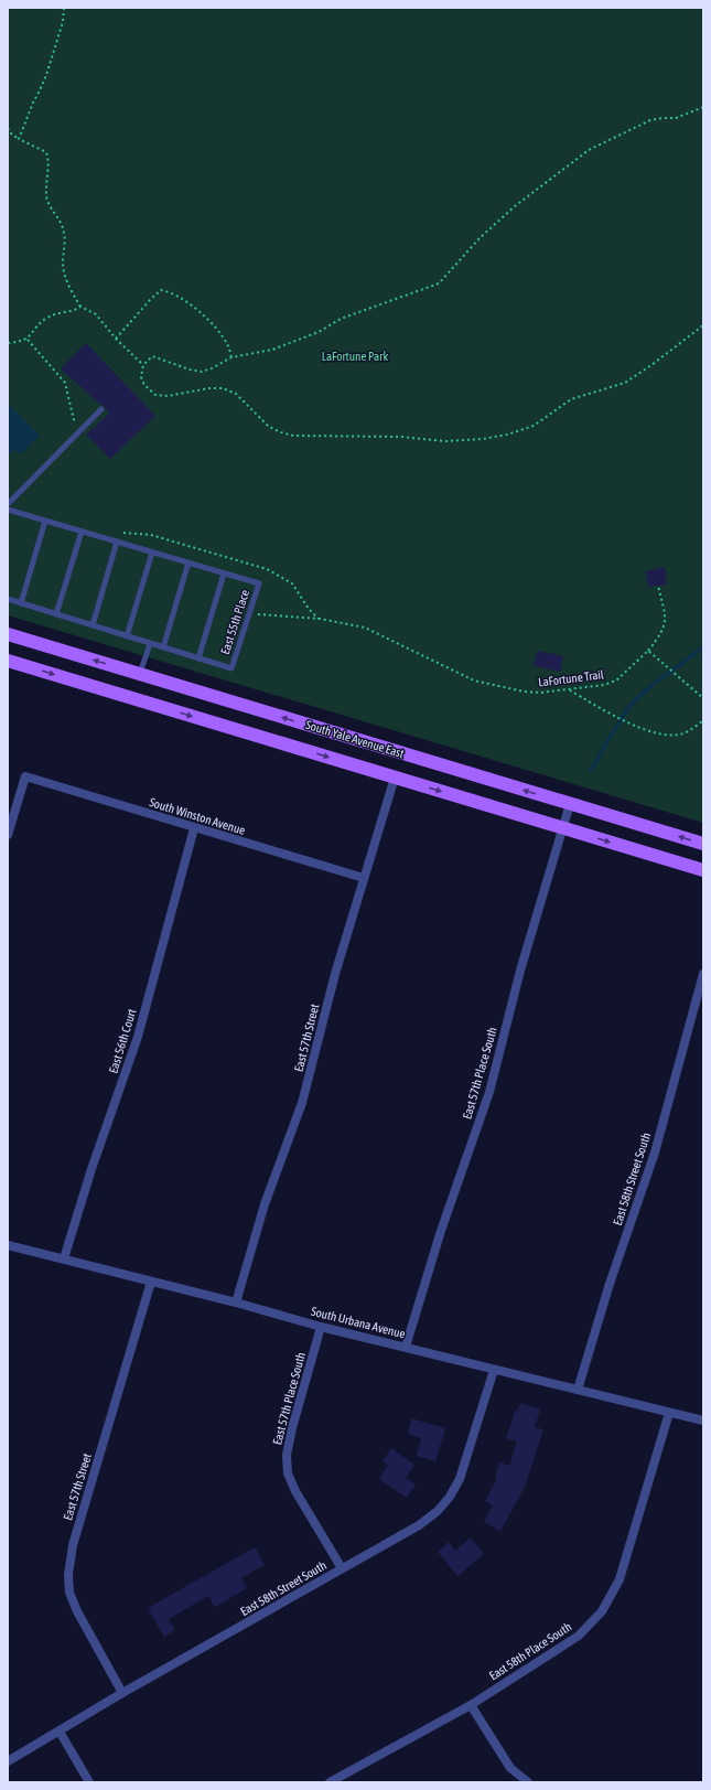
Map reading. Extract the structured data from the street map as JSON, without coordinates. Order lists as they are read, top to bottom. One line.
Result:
{"streets":{"main road":["South Yale Avenue East"],"street":["South Winston Avenue","East 57th Street","East 56th Court","East 57th Place South","East 58th Street South","South Urbana Avenue","East 58th Place South"],"lane":["East 55th Place"],"path":["LaFortune Trail"]},"crossings":[["South Yale Avenue East","East 57th Street"],["South Yale Avenue East","East 57th Place South"],["South Winston Avenue","East 57th Street"],["South Winston Avenue","East 56th Court"],["East 57th Street","East 58th Street South"],["East 57th Street","South Urbana Avenue"],["East 56th Court","South Urbana Avenue"],["East 57th Place South","East 58th Street South"],["East 57th Place South","South Urbana Avenue"],["East 58th Street South","South Urbana Avenue"],["South Urbana Avenue","East 58th Place South"]],"parks":["LaFortune Park"]}
